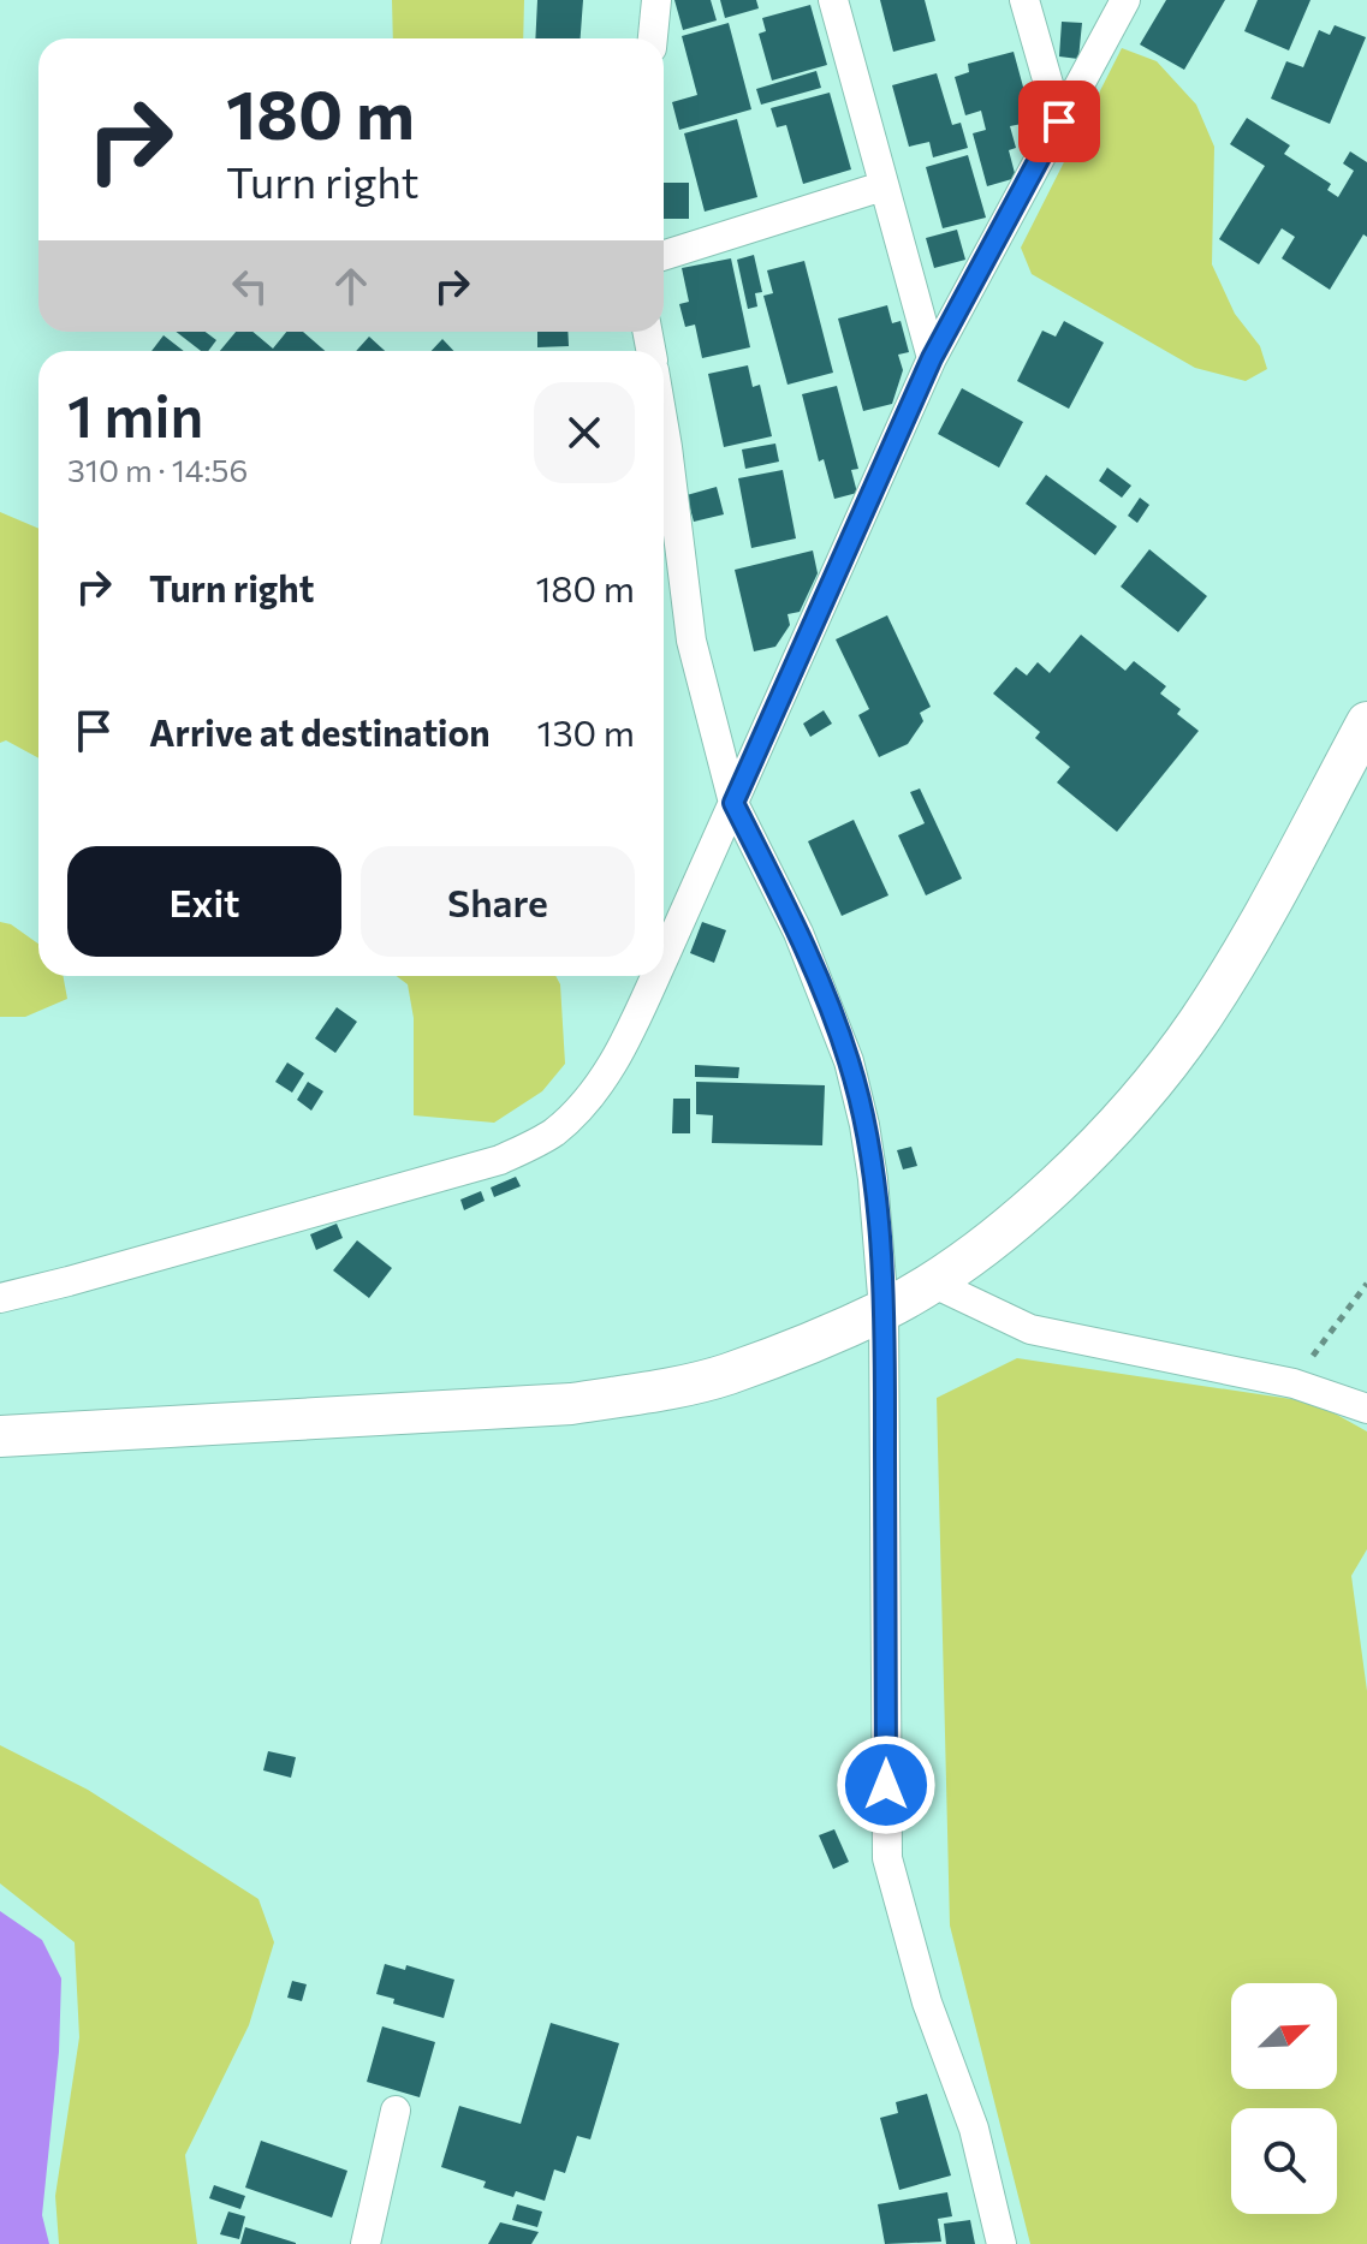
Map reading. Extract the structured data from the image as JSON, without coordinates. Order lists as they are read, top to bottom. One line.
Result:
{"north":"top right","page":{"turn":["180 m","Turn right"],"heading":["1 min","310 m · 14:56"],"list":[{"name":"Turn right","value":"180 m"},{"name":"Arrive at destination","value":"130 m"}],"buttons":["Exit","Share"]}}
